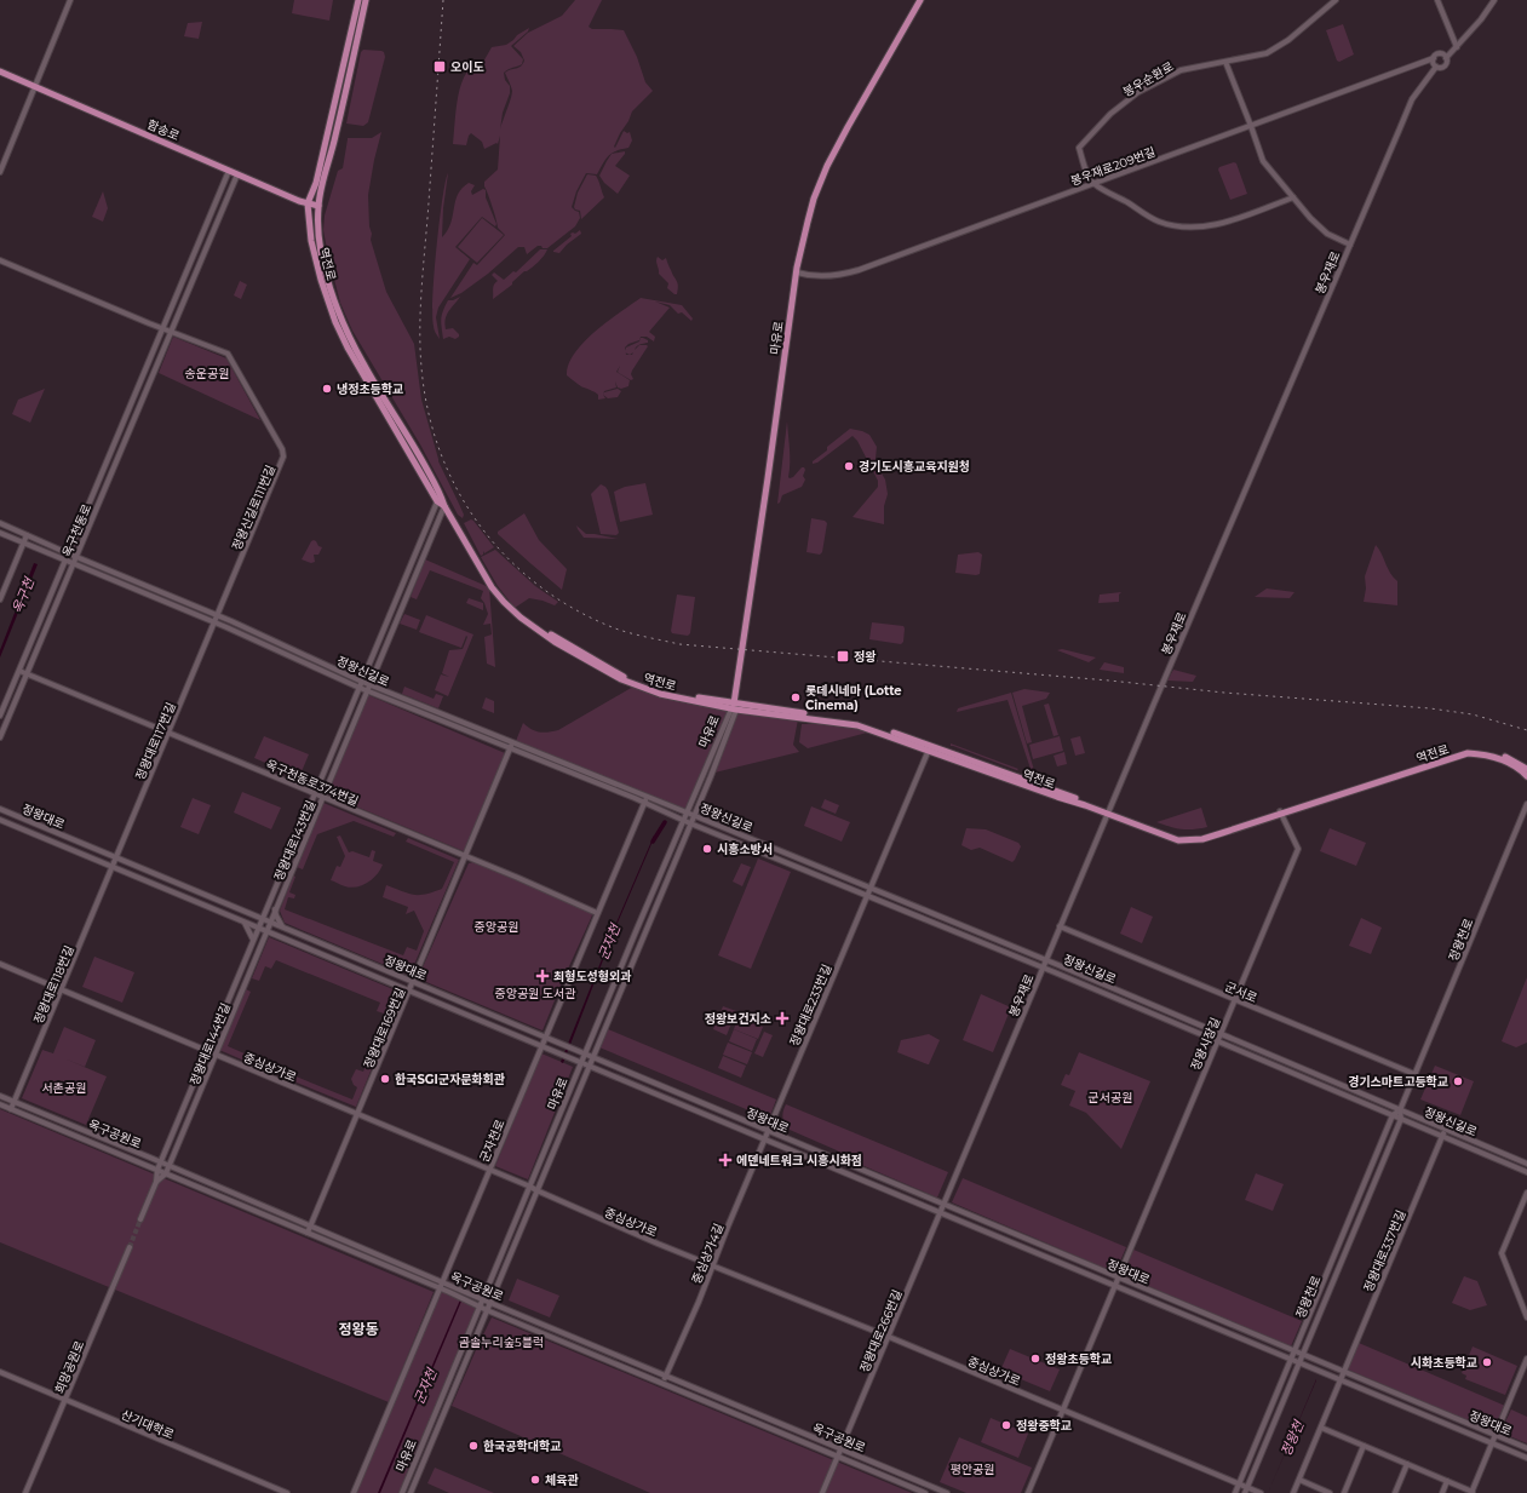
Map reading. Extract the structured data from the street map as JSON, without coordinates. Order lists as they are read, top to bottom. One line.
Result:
{"streets":{"main road":["함송로","역전로","마유로"],"street":["봉우순환로","봉우재로209번길","봉우재로","정왕신길로111번길","옥구천동로","정왕신길로","정왕대로117번길","옥구천동로374번길","정왕대로","정왕대로143번길","정왕천로","정왕대로118번길","군서로","정왕대로233번길","정왕대로169번길","정왕대로144번길","정왕시장길","중심상가로","옥구공원로","군자천로","정왕대로337번길","중심상가4길","정왕대로266번길","희망공원로","산기대학로"]},"crossings":[["봉우순환로","봉우재로209번길"],["함송로","역전로"],["함송로","옥구천동로"],["봉우재로209번길","봉우재로"],["봉우재로209번길","마유로"],["역전로","봉우재로"],["역전로","마유로"],["역전로","정왕대로143번길"],["역전로","정왕대로233번길"],["역전로","정왕시장길"],["봉우재로","정왕신길로"],["봉우재로","정왕대로"],["봉우재로","군서로"],["봉우재로","정왕대로266번길"],["마유로","정왕신길로"],["마유로","정왕대로"],["마유로","중심상가로"],["마유로","옥구공원로"],["정왕신길로111번길","옥구천동로"],["정왕신길로111번길","정왕신길로"],["정왕신길로111번길","정왕대로117번길"],["옥구천동로","정왕신길로"],["옥구천동로","옥구천동로374번길"],["정왕신길로","정왕대로117번길"],["정왕신길로","정왕대로143번길"],["정왕신길로","정왕천로"],["정왕신길로","정왕대로233번길"],["정왕신길로","정왕대로169번길"],["정왕신길로","정왕시장길"],["정왕신길로","군자천로"],["정왕신길로","정왕대로337번길"],["정왕대로117번길","옥구천동로374번길"],["정왕대로117번길","정왕대로"],["정왕대로117번길","정왕대로118번길"],["옥구천동로374번길","정왕대로143번길"],["옥구천동로374번길","정왕대로169번길"],["옥구천동로374번길","군자천로"],["정왕대로","정왕대로143번길"],["정왕대로","정왕천로"],["정왕대로","정왕대로118번길"],["정왕대로","정왕대로233번길"],["정왕대로","정왕대로169번길"],["정왕대로","정왕대로144번길"],["정왕대로","정왕시장길"],["정왕대로","군자천로"],["정왕대로","정왕대로337번길"],["정왕대로","중심상가4길"],["정왕대로","정왕대로266번길"],["정왕대로143번길","정왕대로144번길"],["정왕천로","군서로"],["정왕천로","중심상가로"],["정왕대로118번길","중심상가로"],["정왕대로118번길","옥구공원로"],["군서로","정왕시장길"],["정왕대로233번길","중심상가4길"],["정왕대로169번길","중심상가로"],["정왕대로169번길","옥구공원로"],["정왕대로144번길","중심상가로"],["정왕대로144번길","옥구공원로"],["정왕시장길","중심상가로"],["중심상가로","군자천로"],["중심상가로","중심상가4길"],["중심상가로","정왕대로266번길"],["옥구공원로","군자천로"],["옥구공원로","중심상가4길"],["옥구공원로","정왕대로266번길"],["희망공원로","산기대학로"]],"districts":["정왕동"],"water":["옥구천","군자천","정왕천"],"parks":["송운공원","중앙공원","중앙공원 도서관","서촌공원","군서공원","곰솔누리숲5블럭","평안공원"],"places":{"transit":["오이도","정왕"],"other":["냉정초등학교","경기도시흥교육지원청","롯데시네마 (Lotte Cinema)","시흥소방서","한국SGI군자문화회관","경기스마트고등학교","정왕초등학교","시화초등학교","정왕중학교","한국공학대학교","체육관"],"health":["최형도성형외과","정왕보건지소","에덴네트워크 시흥시화점"]}}
